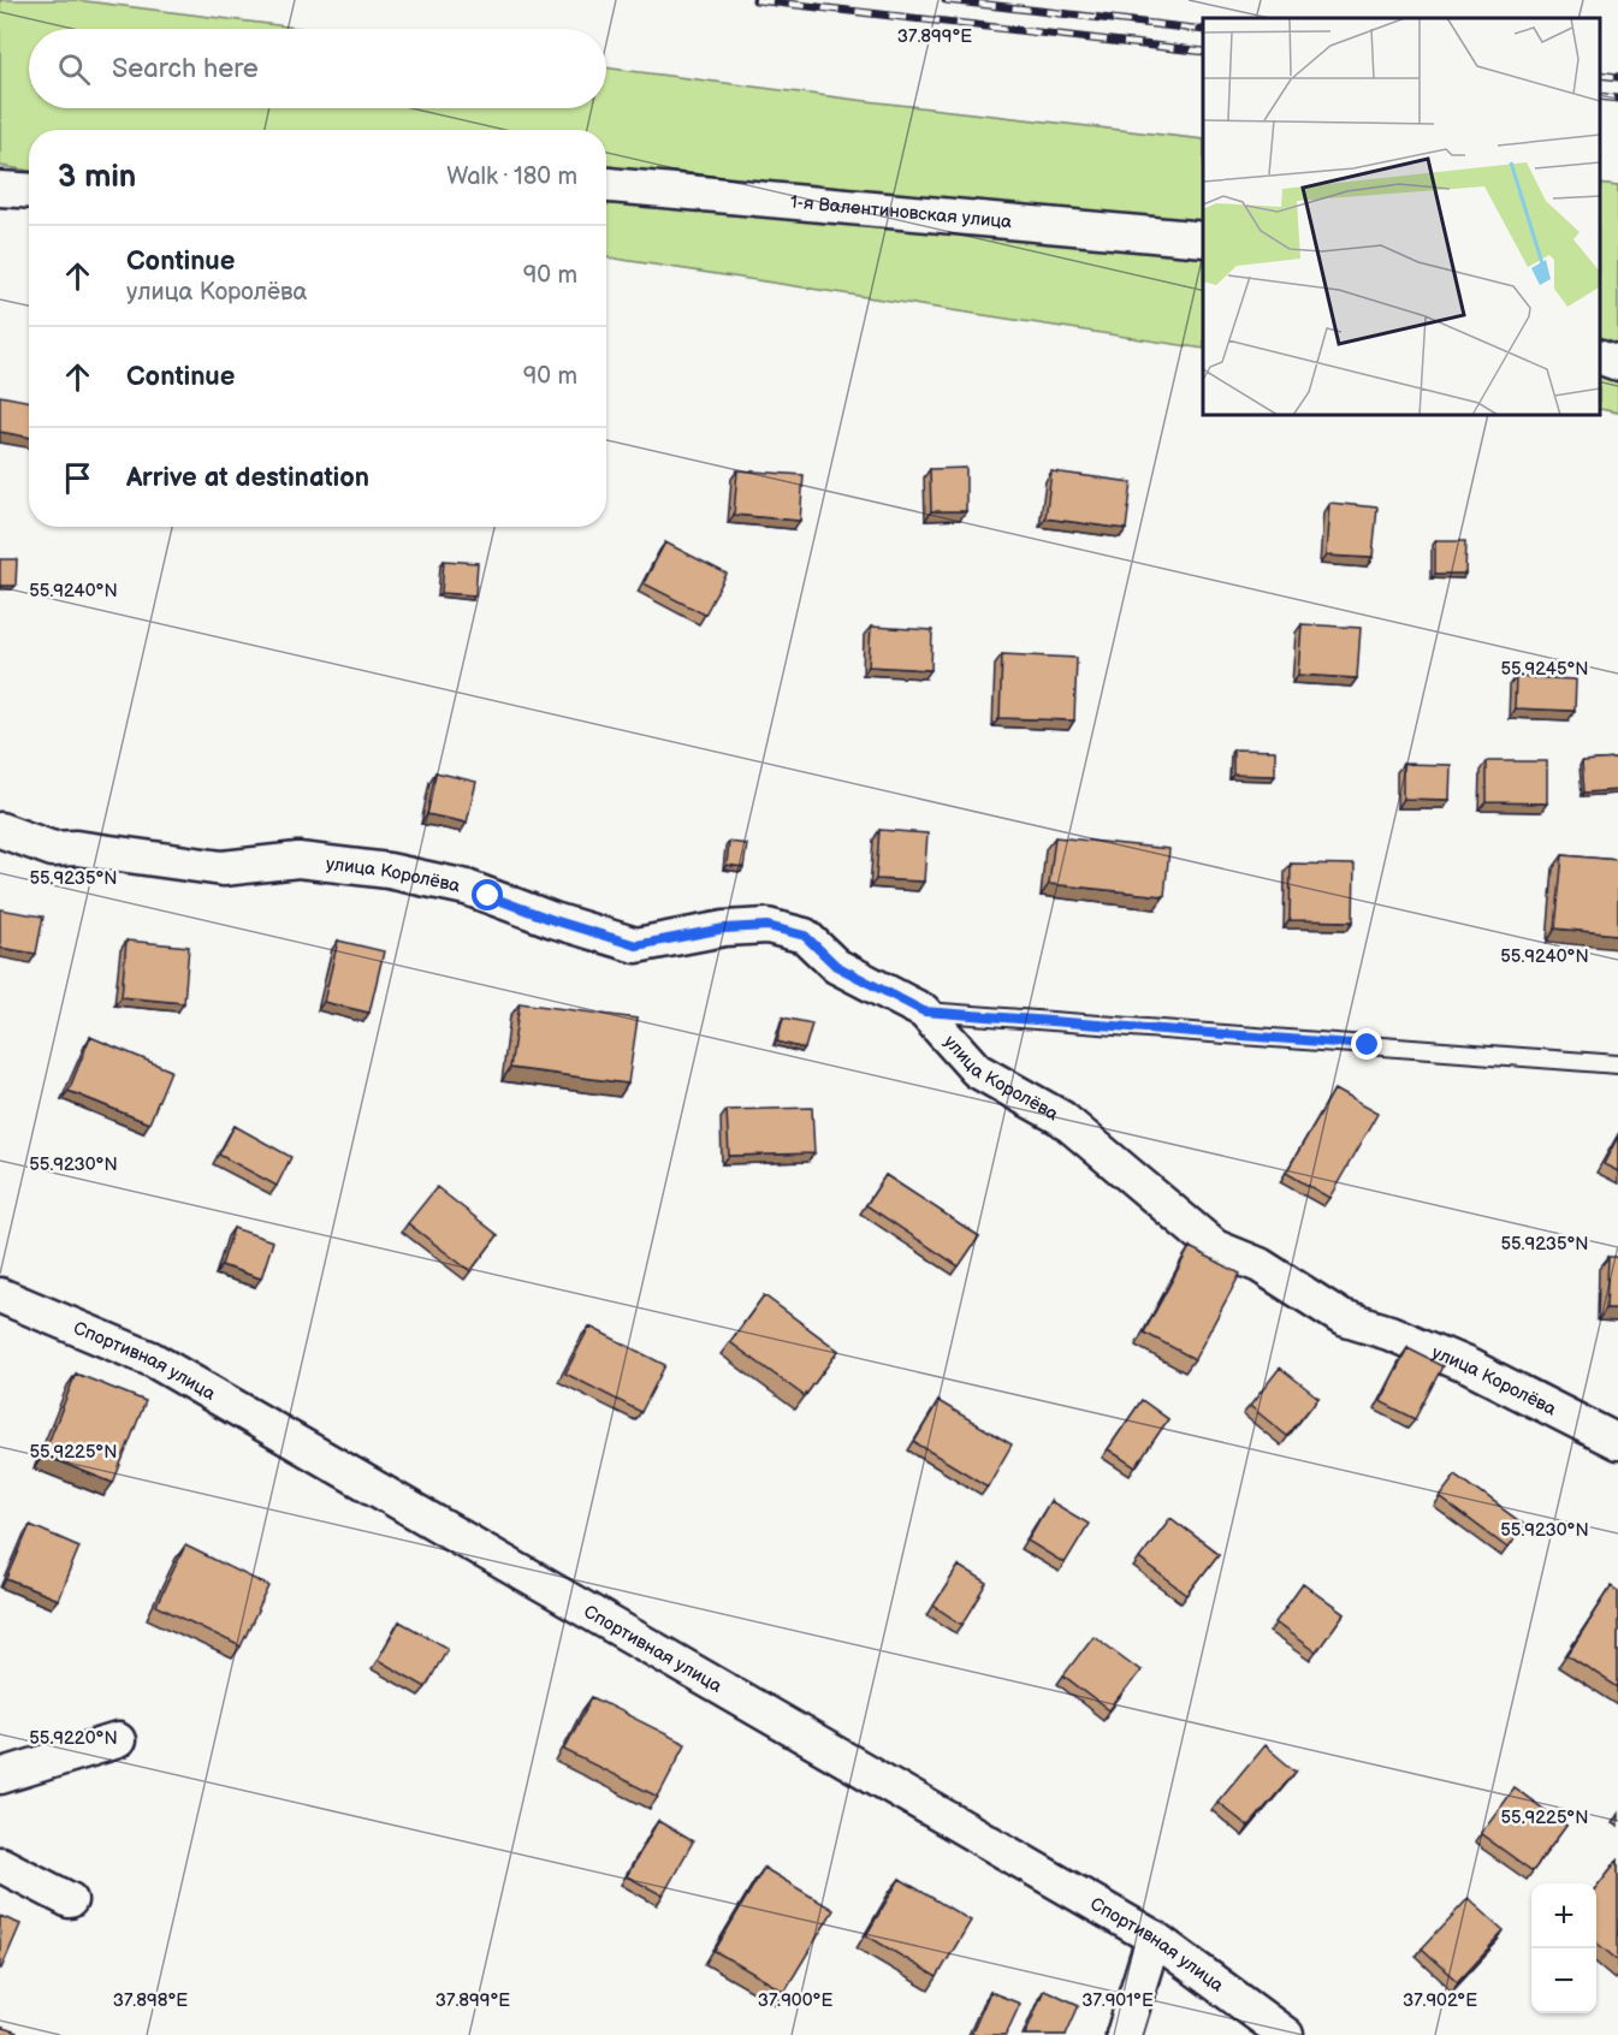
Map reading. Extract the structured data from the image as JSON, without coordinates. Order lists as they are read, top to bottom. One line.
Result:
{"streets":{"street":["1-я Валентиновская улица","улица Королёва","Спортивная улица"]},"page":{"search":"Search here","heading":["3 min","Walk · 180 m"],"list":[["Continue","улица Королёва","90 m"],["Continue","90 m"],"Arrive at destination"],"map_buttons":["+","−"]},"coordinates":["37.899°E","55.9240°N","55.9245°N","55.9235°N","55.9230°N","55.9225°N","55.9220°N","37.898°E","37.900°E","37.901°E","37.902°E"]}
